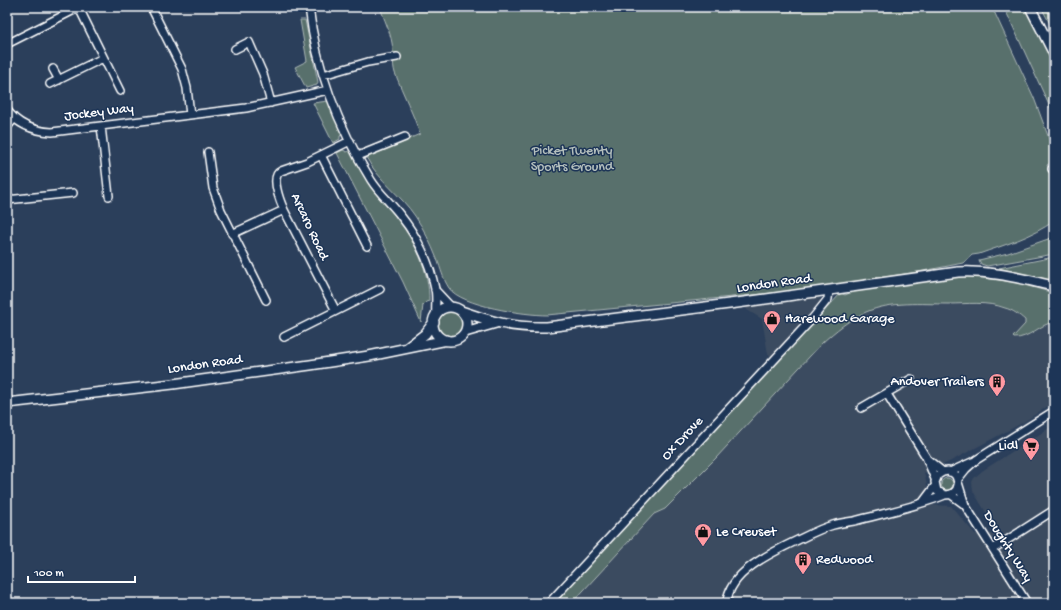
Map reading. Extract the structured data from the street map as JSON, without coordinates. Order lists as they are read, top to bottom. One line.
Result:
{"streets":{"main road":["London Road"],"street":["Jockey Way","Arcaro Road","Ox Drove","Doughty Way"]},"crossings":[["London Road","Ox Drove"]],"parks":["Picket Twenty Sports Ground"],"places":{"shop":["Harewood Garage","Le Creuset"],"building":["Andover Trailers","Redwood"],"supermarket":["Lidl"]},"scale_bar":"100 m"}
